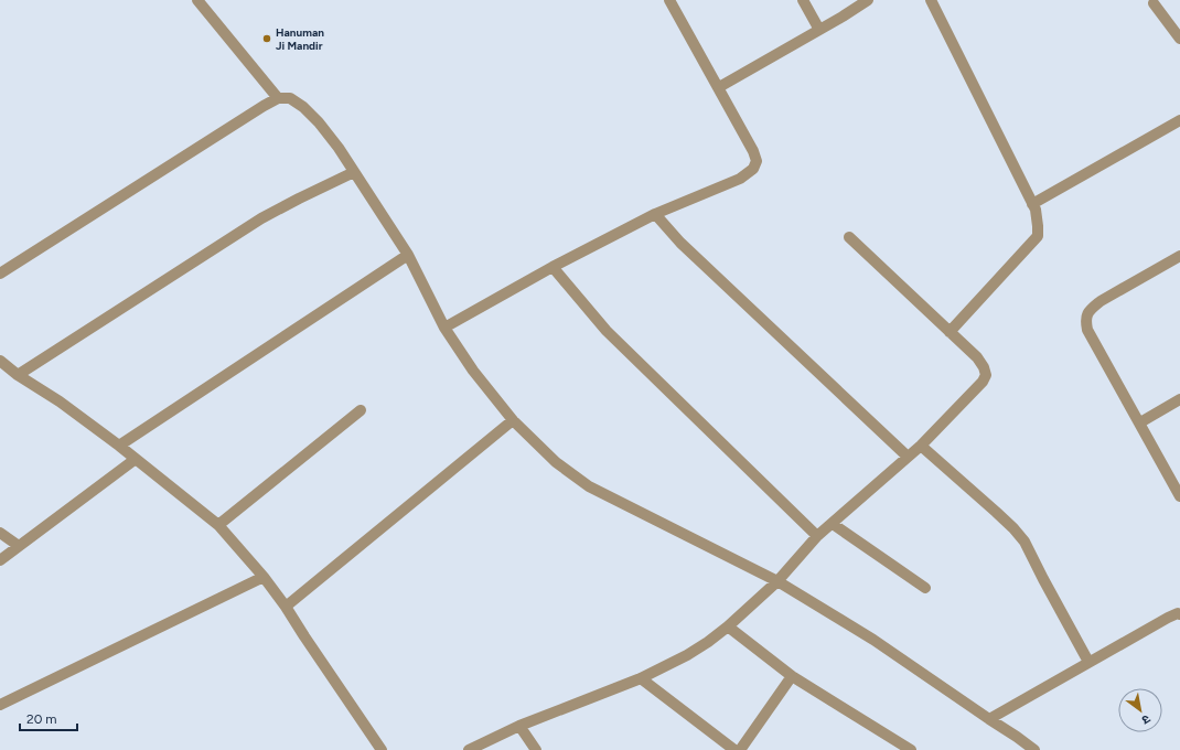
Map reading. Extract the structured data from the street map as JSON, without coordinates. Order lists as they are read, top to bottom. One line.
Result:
{"places":["Hanuman Ji Mandir"],"scale_bar":"20 m","north":"bottom right"}
